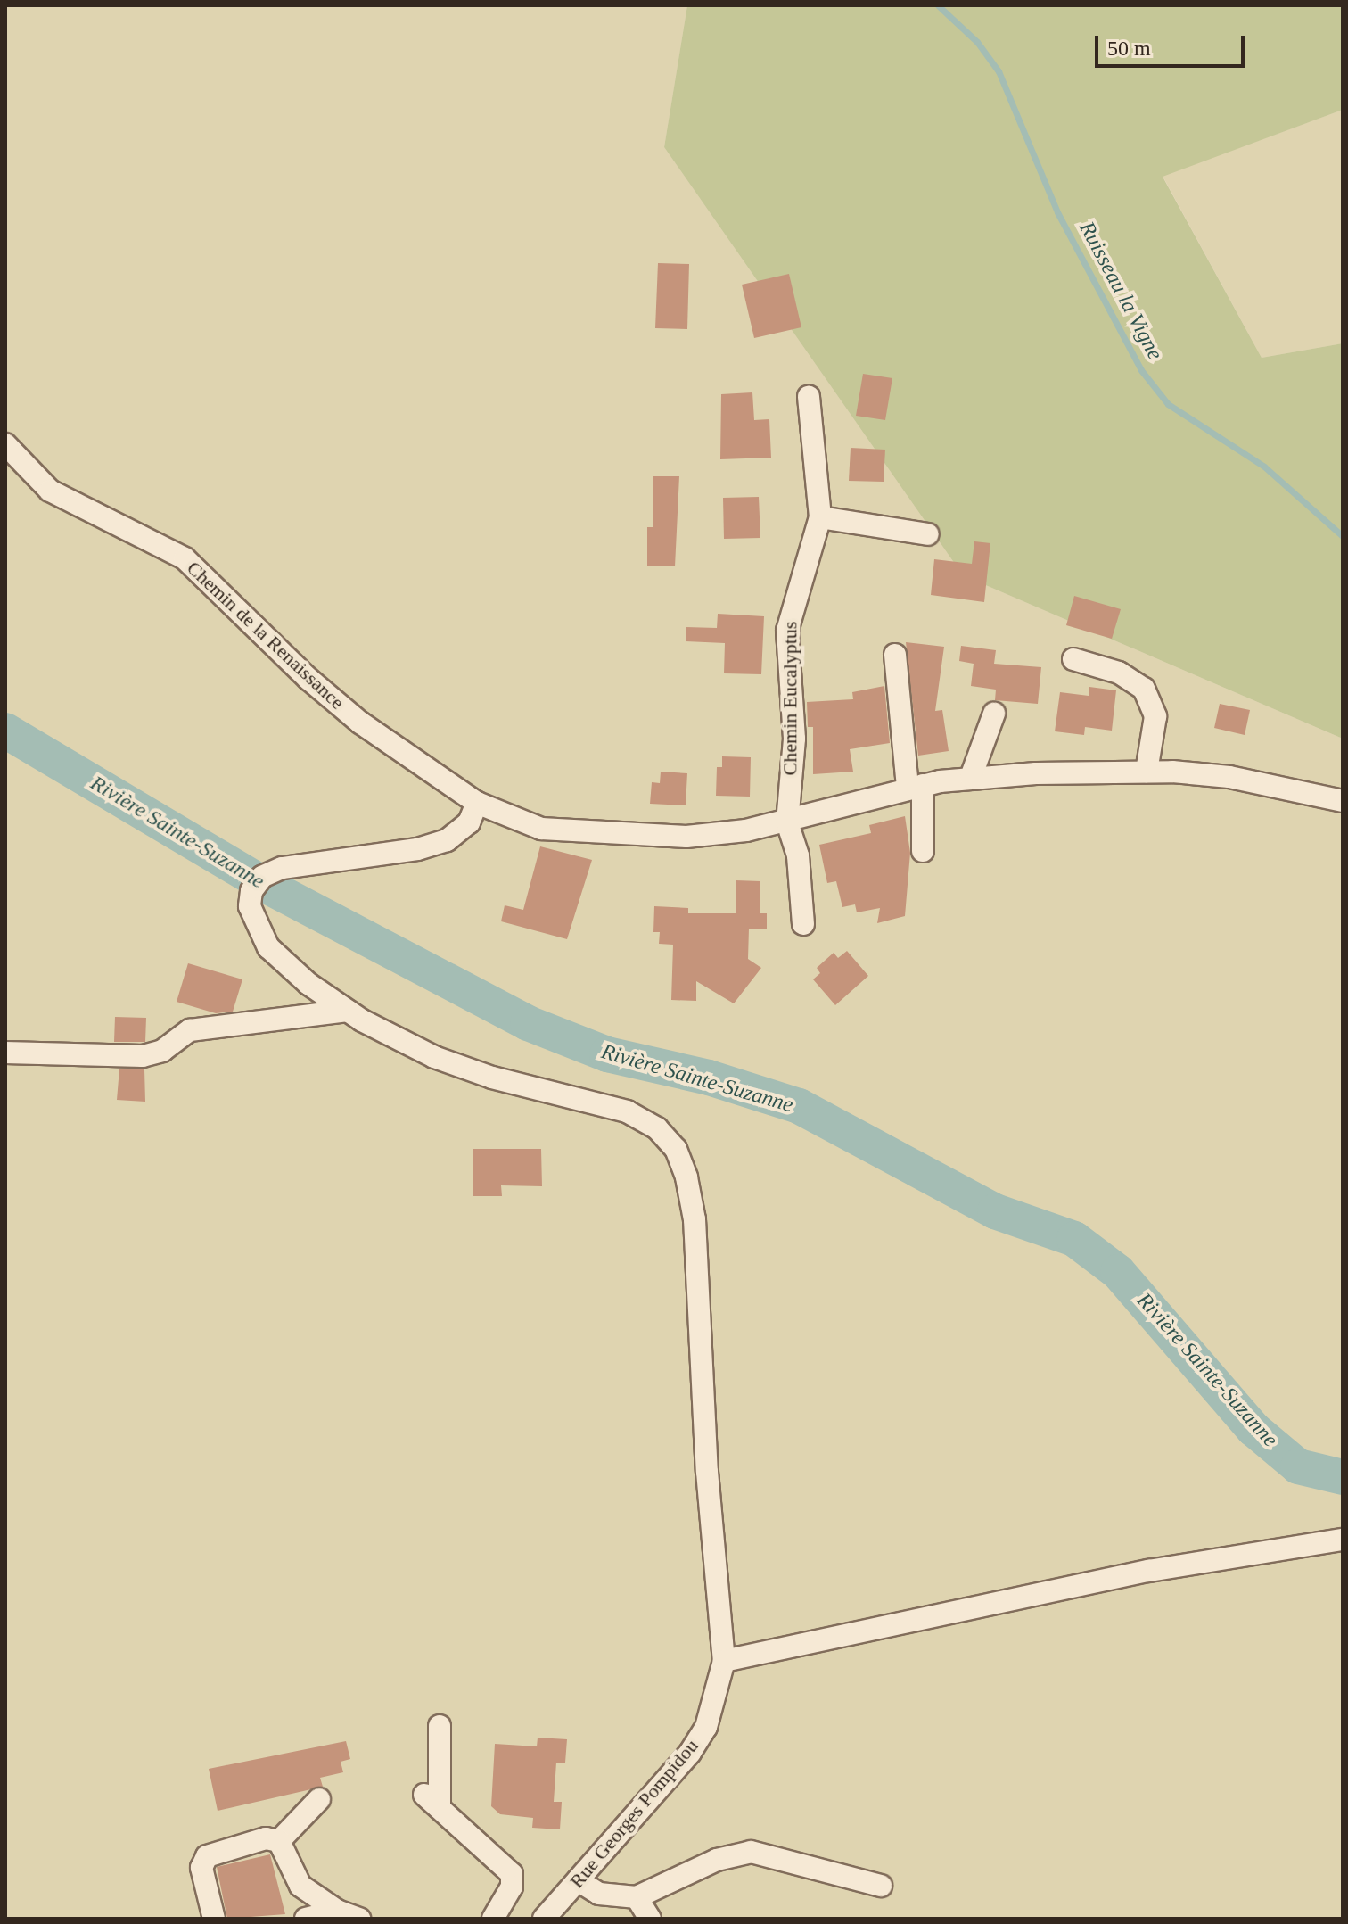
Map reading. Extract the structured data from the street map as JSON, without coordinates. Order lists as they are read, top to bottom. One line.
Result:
{"streets":{"street":["Chemin de la Renaissance","Chemin Eucalyptus","Rue Georges Pompidou"]},"crossings":[["Chemin de la Renaissance","Chemin Eucalyptus"]],"water":["Ruisseau la Vigne","Rivière Sainte-Suzanne"],"scale_bar":"50 m"}
